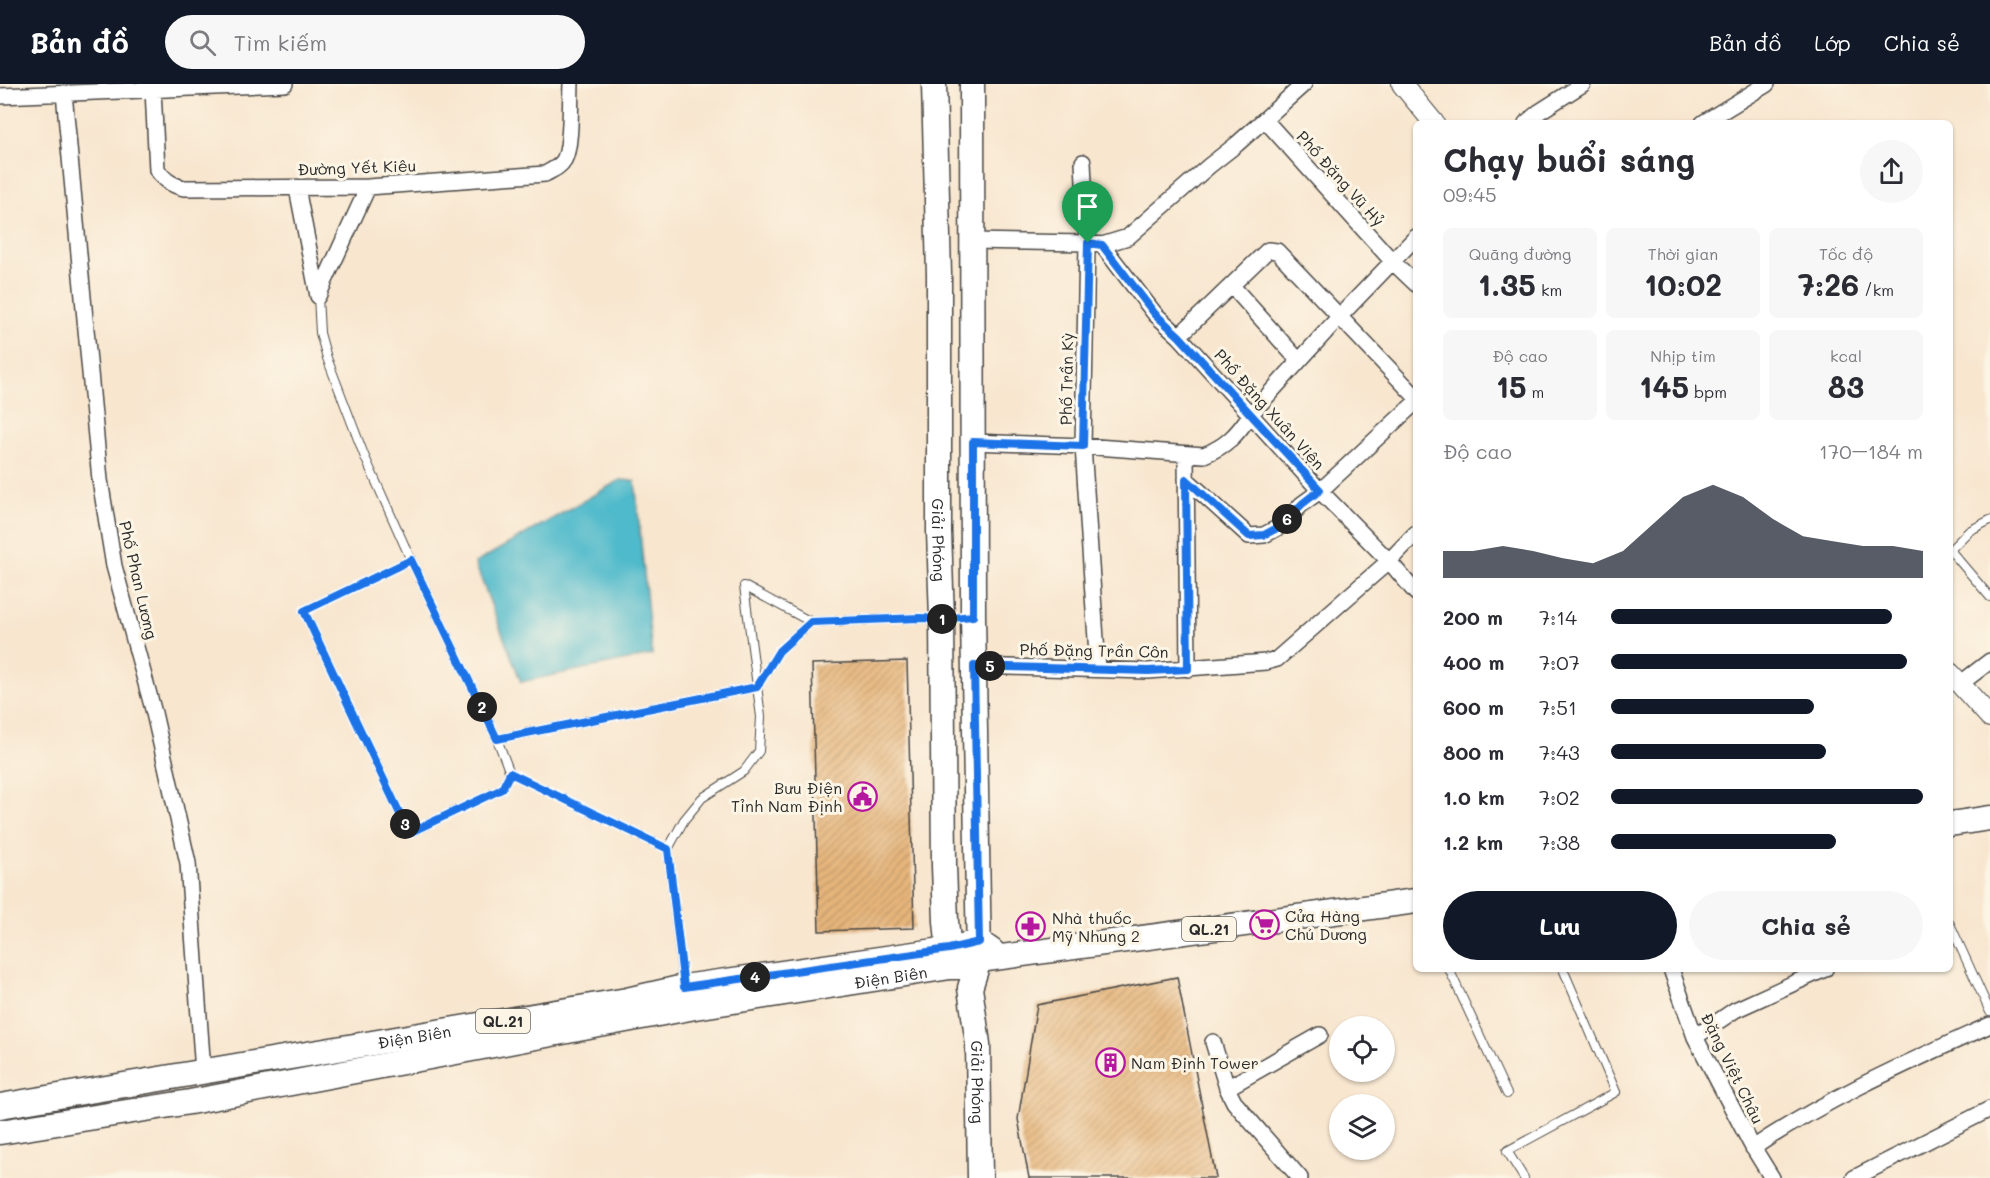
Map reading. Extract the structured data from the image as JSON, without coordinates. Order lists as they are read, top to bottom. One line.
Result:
{"streets":{"main road":["Giải Phóng","QL.21","Điện Biên"],"street":["Đường Yết Kiêu","Phố Đặng Vũ Hỷ","Phố Trần Kỳ","Phố Đặng Xuân Viện","Phố Phan Lương","Phố Đặng Trần Côn","Đặng Việt Châu"]},"crossings":[["Phố Trần Kỳ","Phố Đặng Xuân Viện"],["Phố Trần Kỳ","Phố Đặng Trần Côn"],["Phố Đặng Xuân Viện","Phố Đặng Trần Côn"],["Giải Phóng","Phố Đặng Trần Côn"],["Giải Phóng","Điện Biên"],["Phố Phan Lương","Điện Biên"]],"places":{"public building":["Bưu Điện Tỉnh Nam Định"],"supermarket":["Cửa Hàng Chú Dương"],"pharmacy":["Nhà thuốc Mỹ Nhung 2"],"building":["Nam Định Tower"]},"page":{"header":"Bản đồ","search":"Tìm kiếm","nav":["Bản đồ","Lớp","Chia sẻ"],"heading":["Chạy buổi sáng","09:45"],"stats":[["Quãng đường","1.35 km"],["Thời gian","10:02"],["Tốc độ","7:26 /km"],["Độ cao","15 m"],["Nhịp tim","145 bpm"],["kcal","83"]],"chart":["Độ cao","170–184 m"],"pins":["6","1","5","2","3","4"],"list":[{"name":"200 m","note":"7:14"},{"name":"400 m","note":"7:07"},{"name":"600 m","note":"7:51"},{"name":"800 m","note":"7:43"},{"name":"1.0 km","note":"7:02"},{"name":"1.2 km","note":"7:38"}],"buttons":["Lưu","Chia sẻ"]}}
